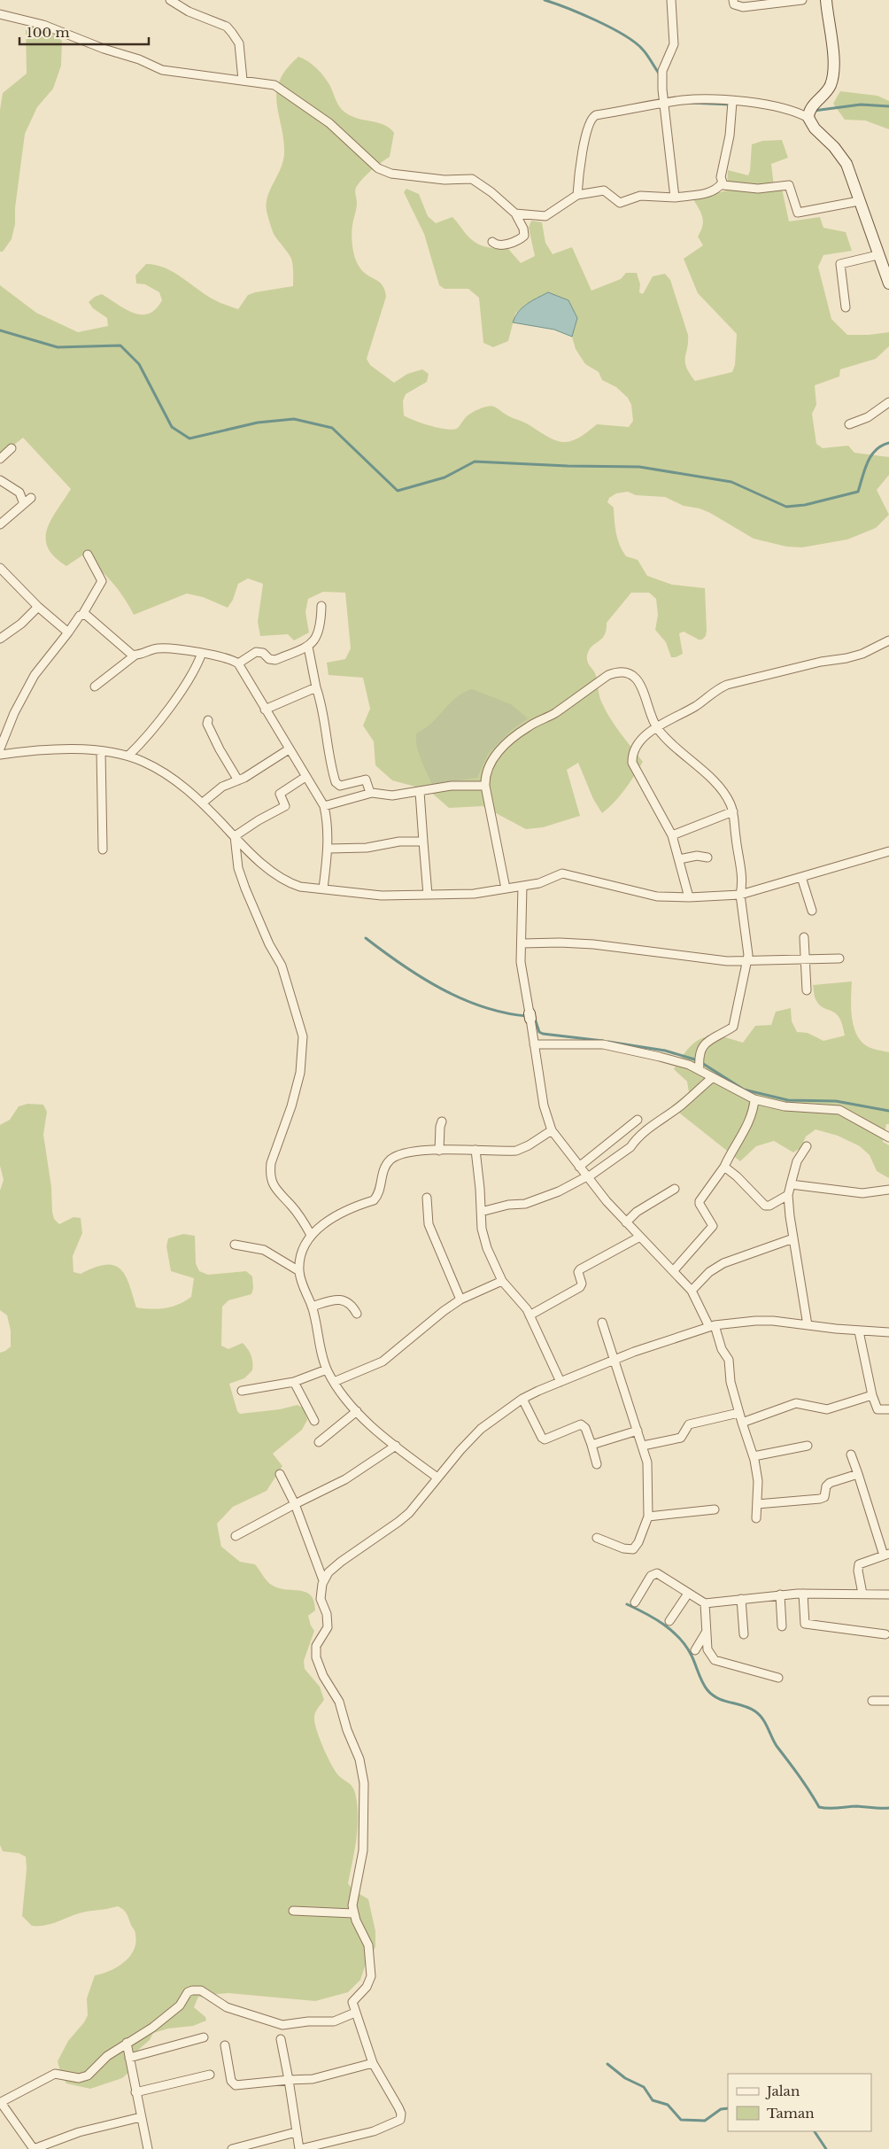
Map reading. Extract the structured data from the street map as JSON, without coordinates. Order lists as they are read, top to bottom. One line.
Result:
{"legend":["Jalan","Taman"],"scale_bar":"100 m"}
